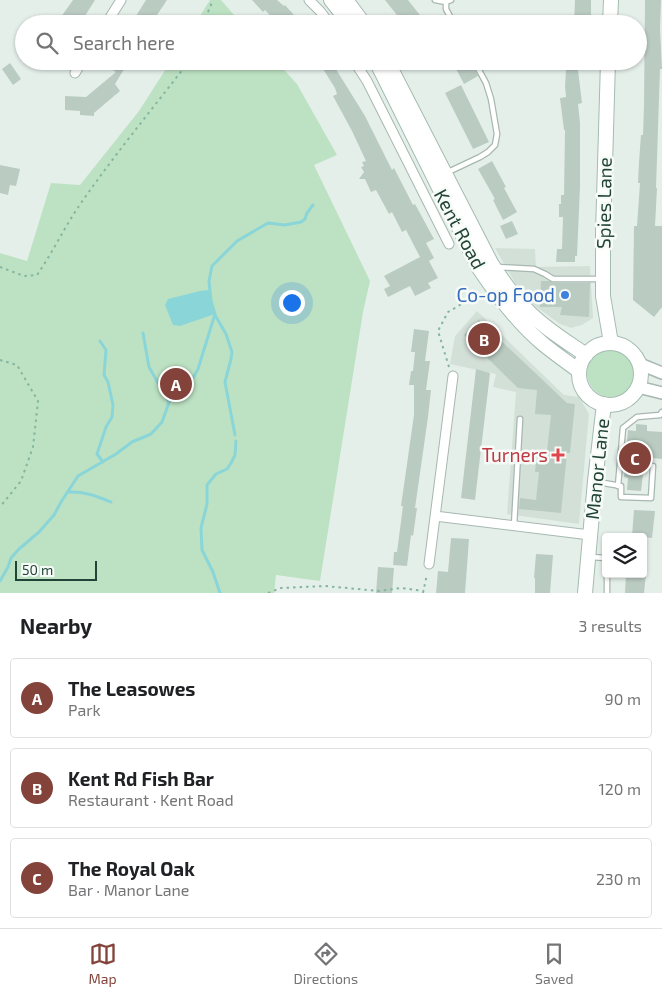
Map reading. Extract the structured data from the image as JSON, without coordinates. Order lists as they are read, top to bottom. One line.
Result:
{"streets":{"main road":["Spies Lane","Kent Road","Manor Lane"]},"crossings":[["Spies Lane","Kent Road"],["Spies Lane","Manor Lane"],["Kent Road","Manor Lane"]],"places":{"other":["Co-op Food"],"health":["Turners"]},"scale_bar":"50 m","page":{"search":"Search here","pins":["B","A","C"],"scale":"50 m","heading":["Nearby","3 results"],"list":[{"mark":"A","name":"The Leasowes","note":"Park","value":"90 m"},{"mark":"B","name":"Kent Rd Fish Bar","note":"Restaurant · Kent Road","value":"120 m"},{"mark":"C","name":"The Royal Oak","note":"Bar · Manor Lane","value":"230 m"}],"nav":["Map","Directions","Saved"]}}
